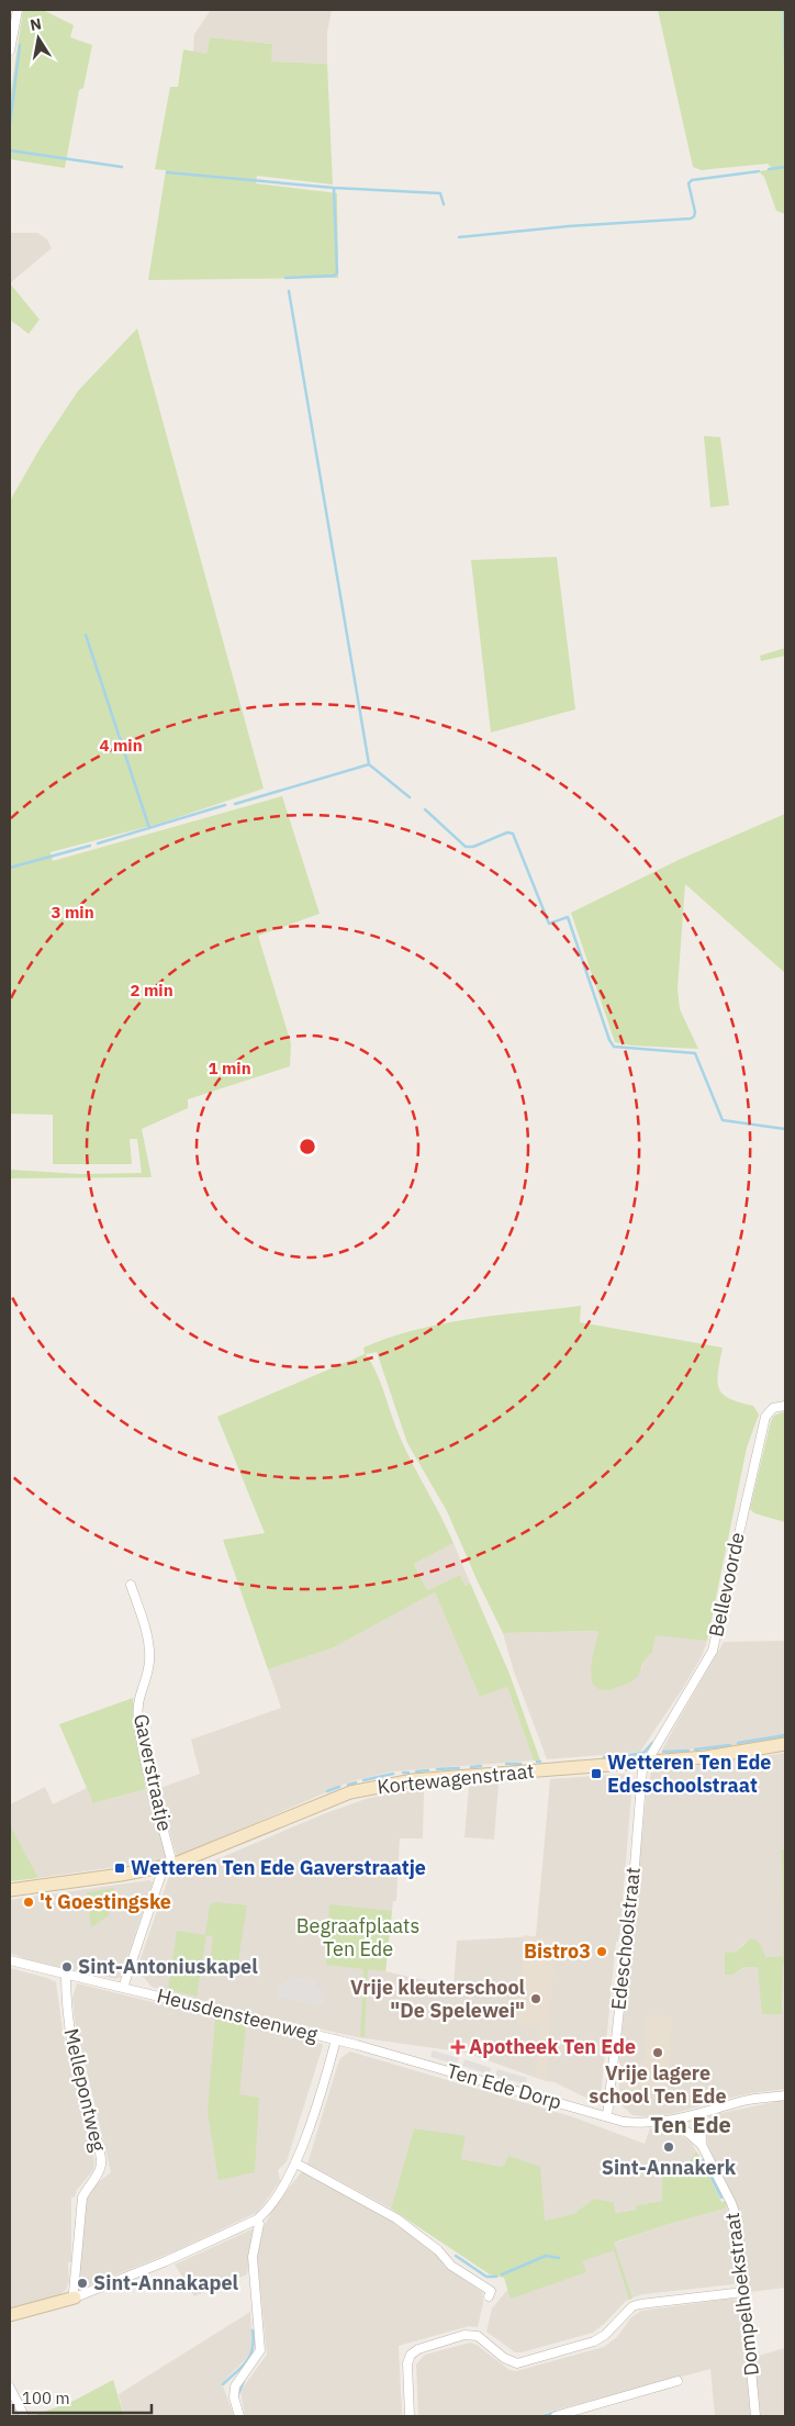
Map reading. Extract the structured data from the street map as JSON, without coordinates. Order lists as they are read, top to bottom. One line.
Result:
{"streets":{"street":["Bellevoorde","Gaverstraatje","Kortewagenstraat","Edeschoolstraat","Heusdensteenweg","Ten Ede Dorp","Mellepontweg","Dompelhoekstraat"]},"crossings":[["Bellevoorde","Kortewagenstraat"],["Bellevoorde","Edeschoolstraat"],["Gaverstraatje","Kortewagenstraat"],["Kortewagenstraat","Edeschoolstraat"],["Edeschoolstraat","Ten Ede Dorp"],["Heusdensteenweg","Ten Ede Dorp"],["Heusdensteenweg","Mellepontweg"],["Ten Ede Dorp","Dompelhoekstraat"]],"districts":["Ten Ede"],"parks":["Begraafplaats Ten Ede"],"places":{"transit":["Wetteren Ten Ede Edeschoolstraat","Wetteren Ten Ede Gaverstraatje"],"other":["'t Goestingske","Bistro3","Sint-Antoniuskapel","Vrije kleuterschool \"De Spelewei\"","Vrije lagere school Ten Ede","Sint-Annakerk","Sint-Annakapel"],"health":["Apotheek Ten Ede"]},"scale_bar":"100 m","north":"top","rings":["4 min","3 min","2 min","1 min"]}
